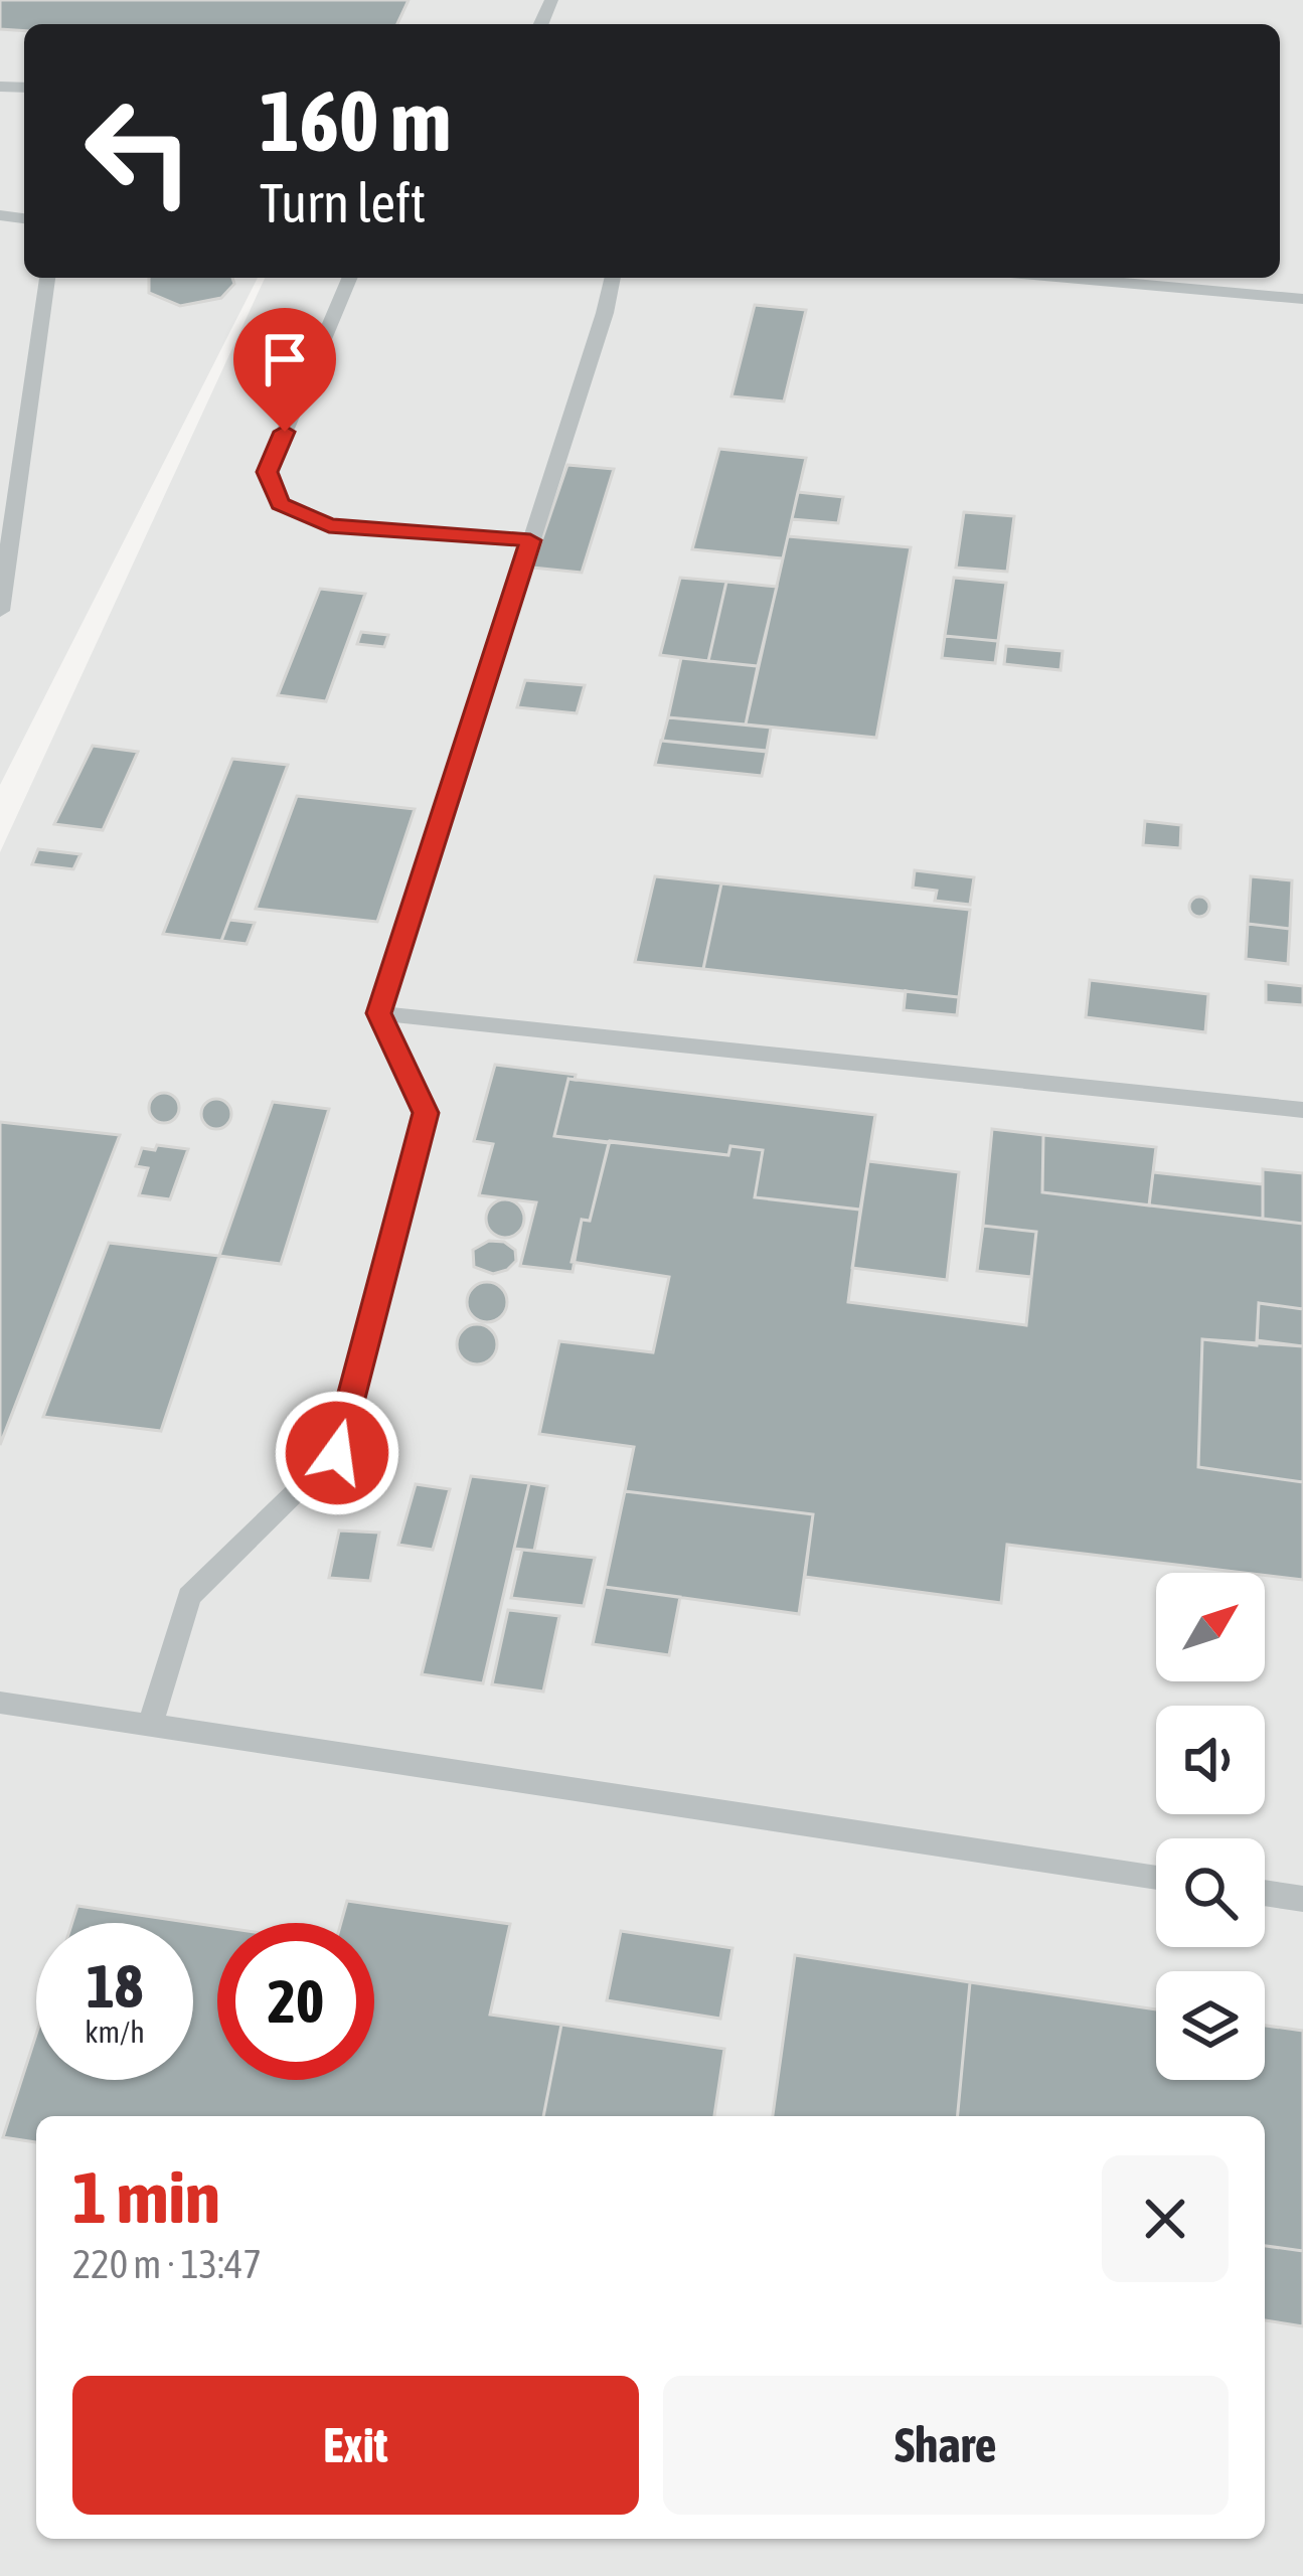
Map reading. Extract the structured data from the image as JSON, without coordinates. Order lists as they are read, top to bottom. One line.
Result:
{"north":"top right","page":{"turn":["160 m","Turn left"],"speed":"18 km/h","limit":"20","heading":["1 min","220 m · 13:47"],"buttons":["Exit","Share"]}}
